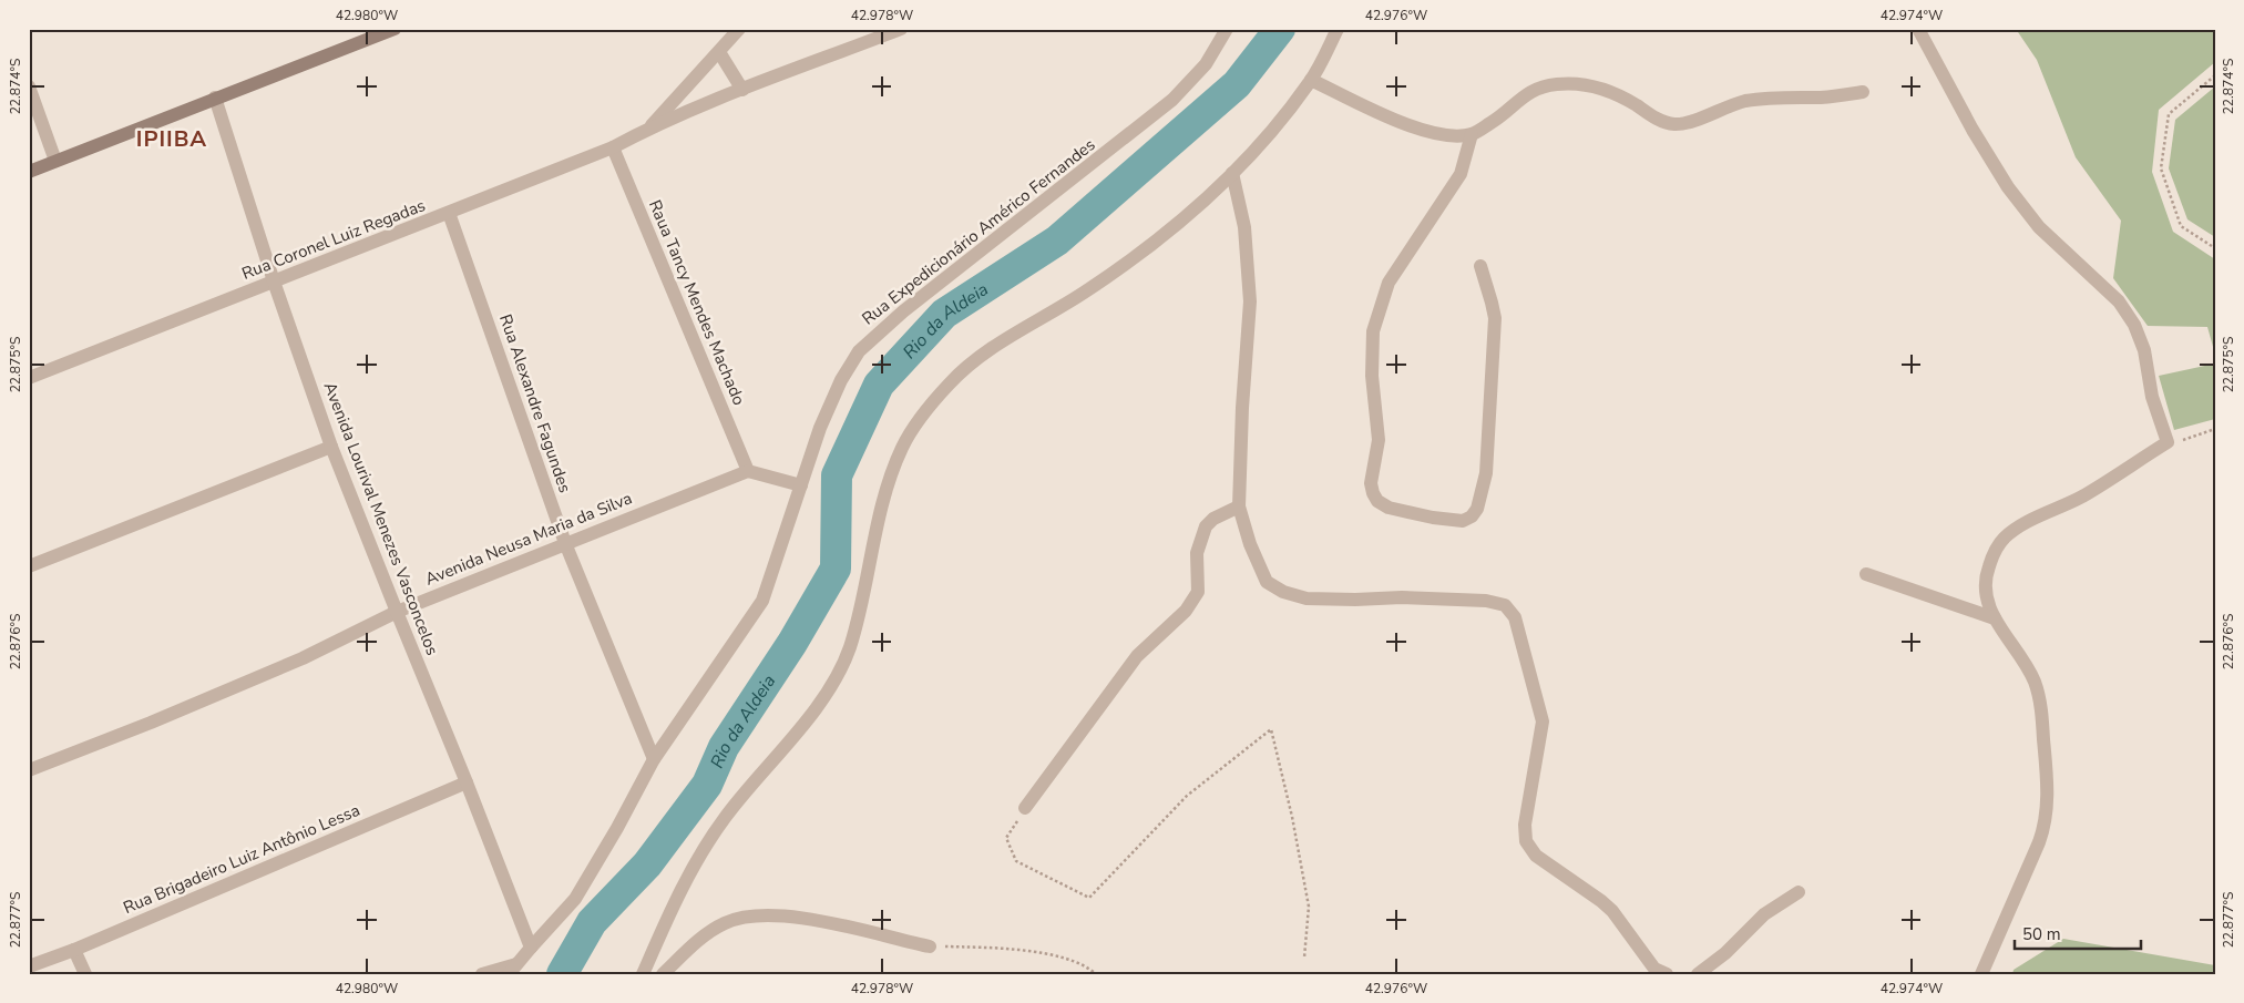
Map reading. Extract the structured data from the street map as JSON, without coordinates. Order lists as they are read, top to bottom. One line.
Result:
{"streets":{"street":["Rua Expedicionário Américo Fernandes","Rua Coronel Luiz Regadas","Raua Tancy Mendes Machado","Rua Alexandre Fagundes","Avenida Lourival Menezes Vasconcelos","Avenida Neusa Maria da Silva","Rua Brigadeiro Luiz Antônio Lessa"]},"crossings":[["Rua Expedicionário Américo Fernandes","Rua Alexandre Fagundes"],["Rua Expedicionário Américo Fernandes","Avenida Lourival Menezes Vasconcelos"],["Rua Coronel Luiz Regadas","Raua Tancy Mendes Machado"],["Rua Coronel Luiz Regadas","Rua Alexandre Fagundes"],["Rua Coronel Luiz Regadas","Avenida Lourival Menezes Vasconcelos"],["Raua Tancy Mendes Machado","Avenida Neusa Maria da Silva"],["Rua Alexandre Fagundes","Avenida Neusa Maria da Silva"],["Avenida Lourival Menezes Vasconcelos","Avenida Neusa Maria da Silva"],["Avenida Lourival Menezes Vasconcelos","Rua Brigadeiro Luiz Antônio Lessa"]],"districts":["IPIIBA"],"water":["Rio da Aldeia"],"scale_bar":"50 m","coordinates":["42.980°W","42.978°W","42.976°W","42.974°W","22.874°S","22.875°S","22.876°S","22.877°S"]}
